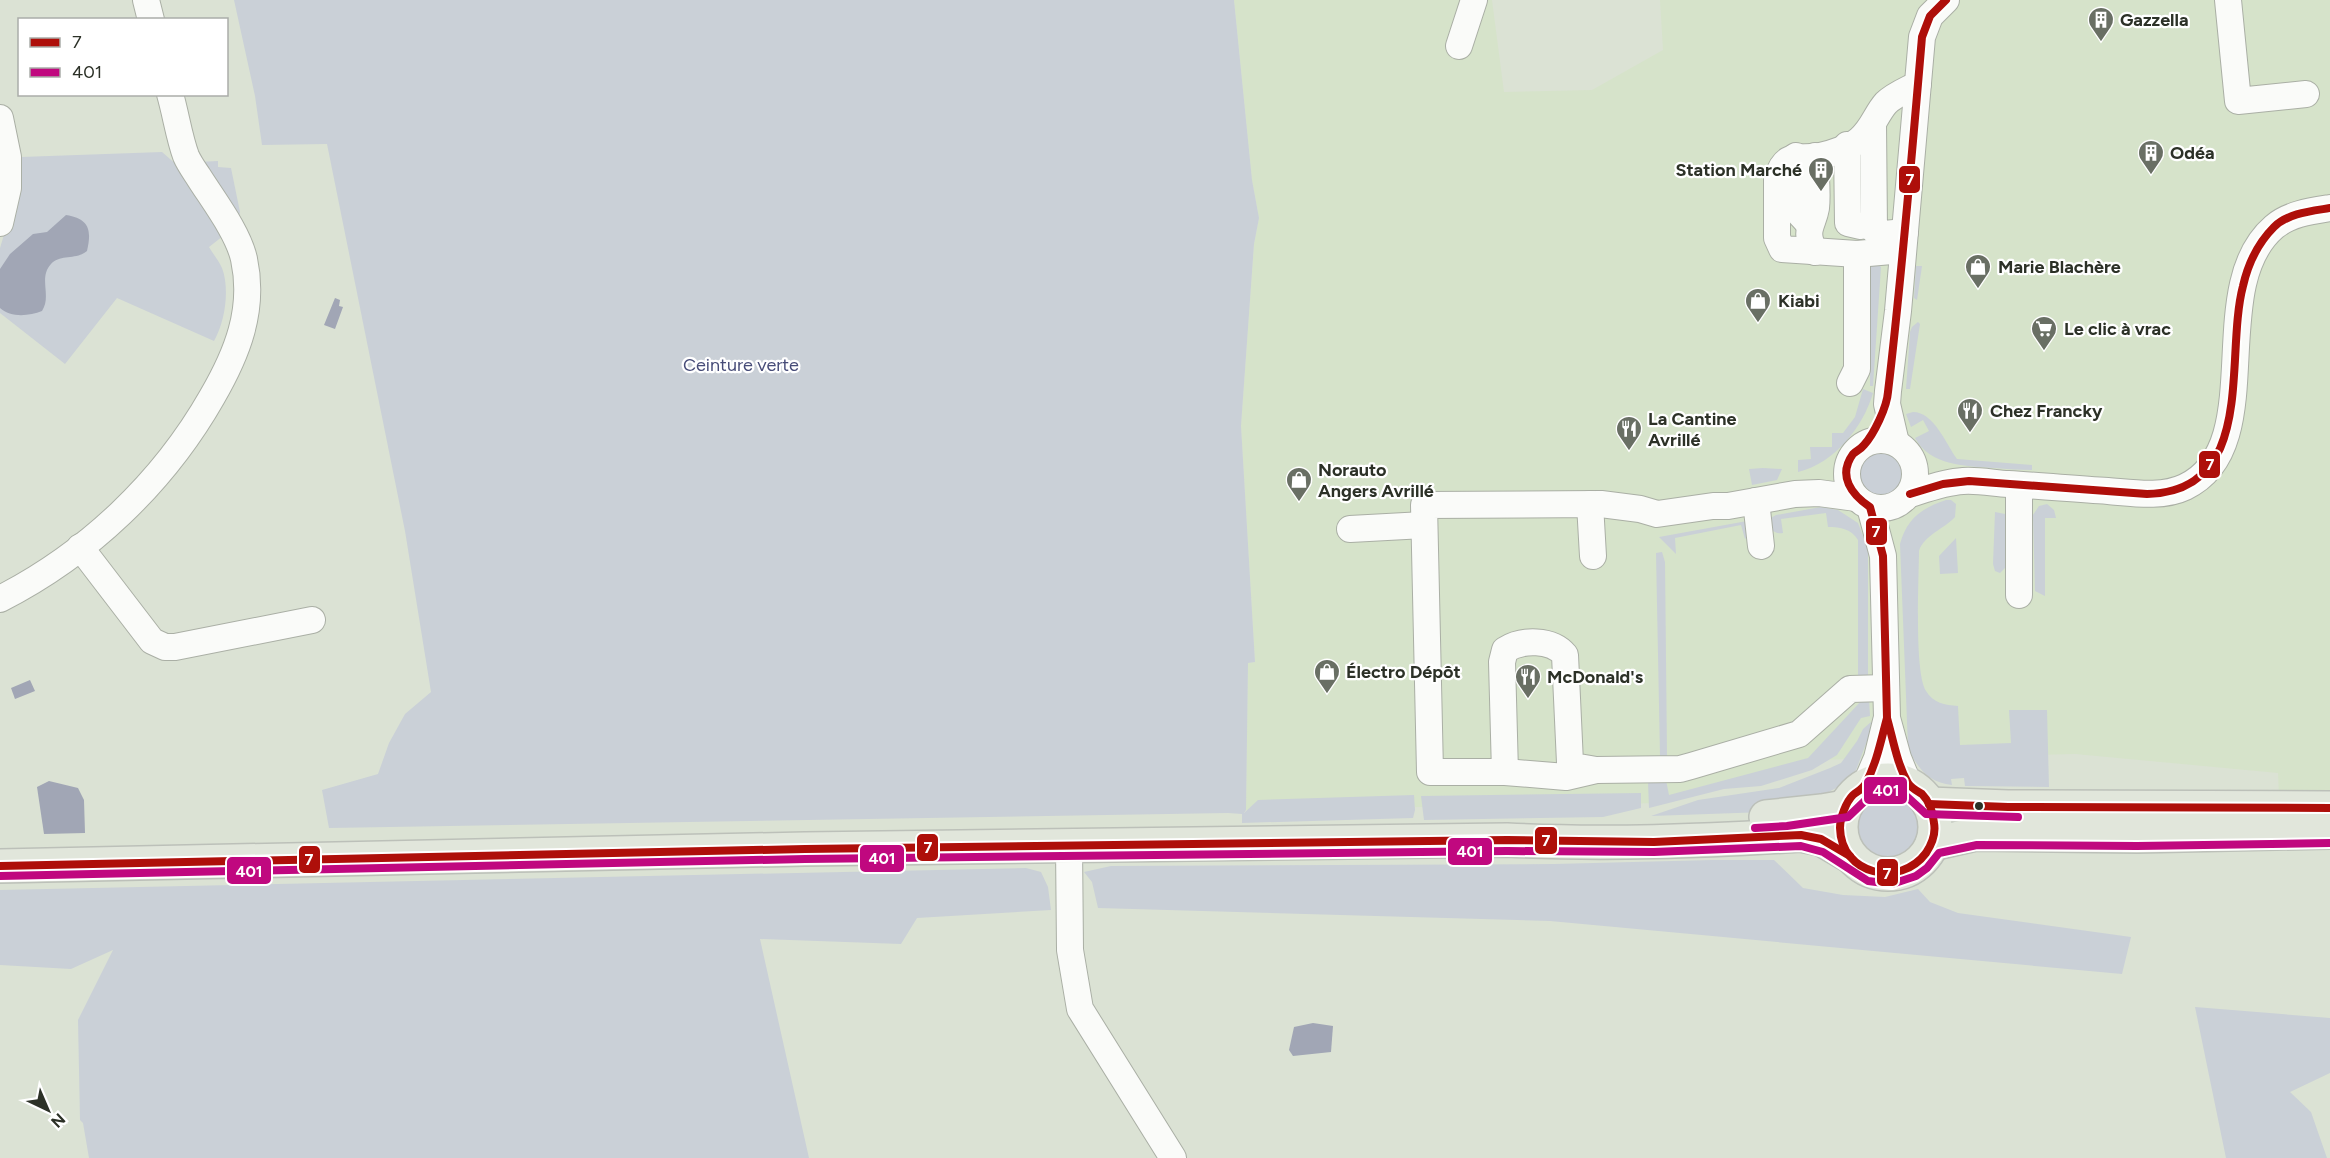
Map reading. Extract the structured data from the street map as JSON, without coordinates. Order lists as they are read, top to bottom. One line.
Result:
{"parks":["Ceinture verte"],"places":{"building":["Gazzella","Odéa","Station Marché"],"shop":["Marie Blachère","Kiabi","Norauto Angers Avrillé","Électro Dépôt"],"supermarket":["Le clic à vrac"],"restaurant":["Chez Francky","La Cantine Avrillé","McDonald's"]},"lines":["transit line 7","transit line 401"],"legend":["7","401"],"north":"bottom right"}
